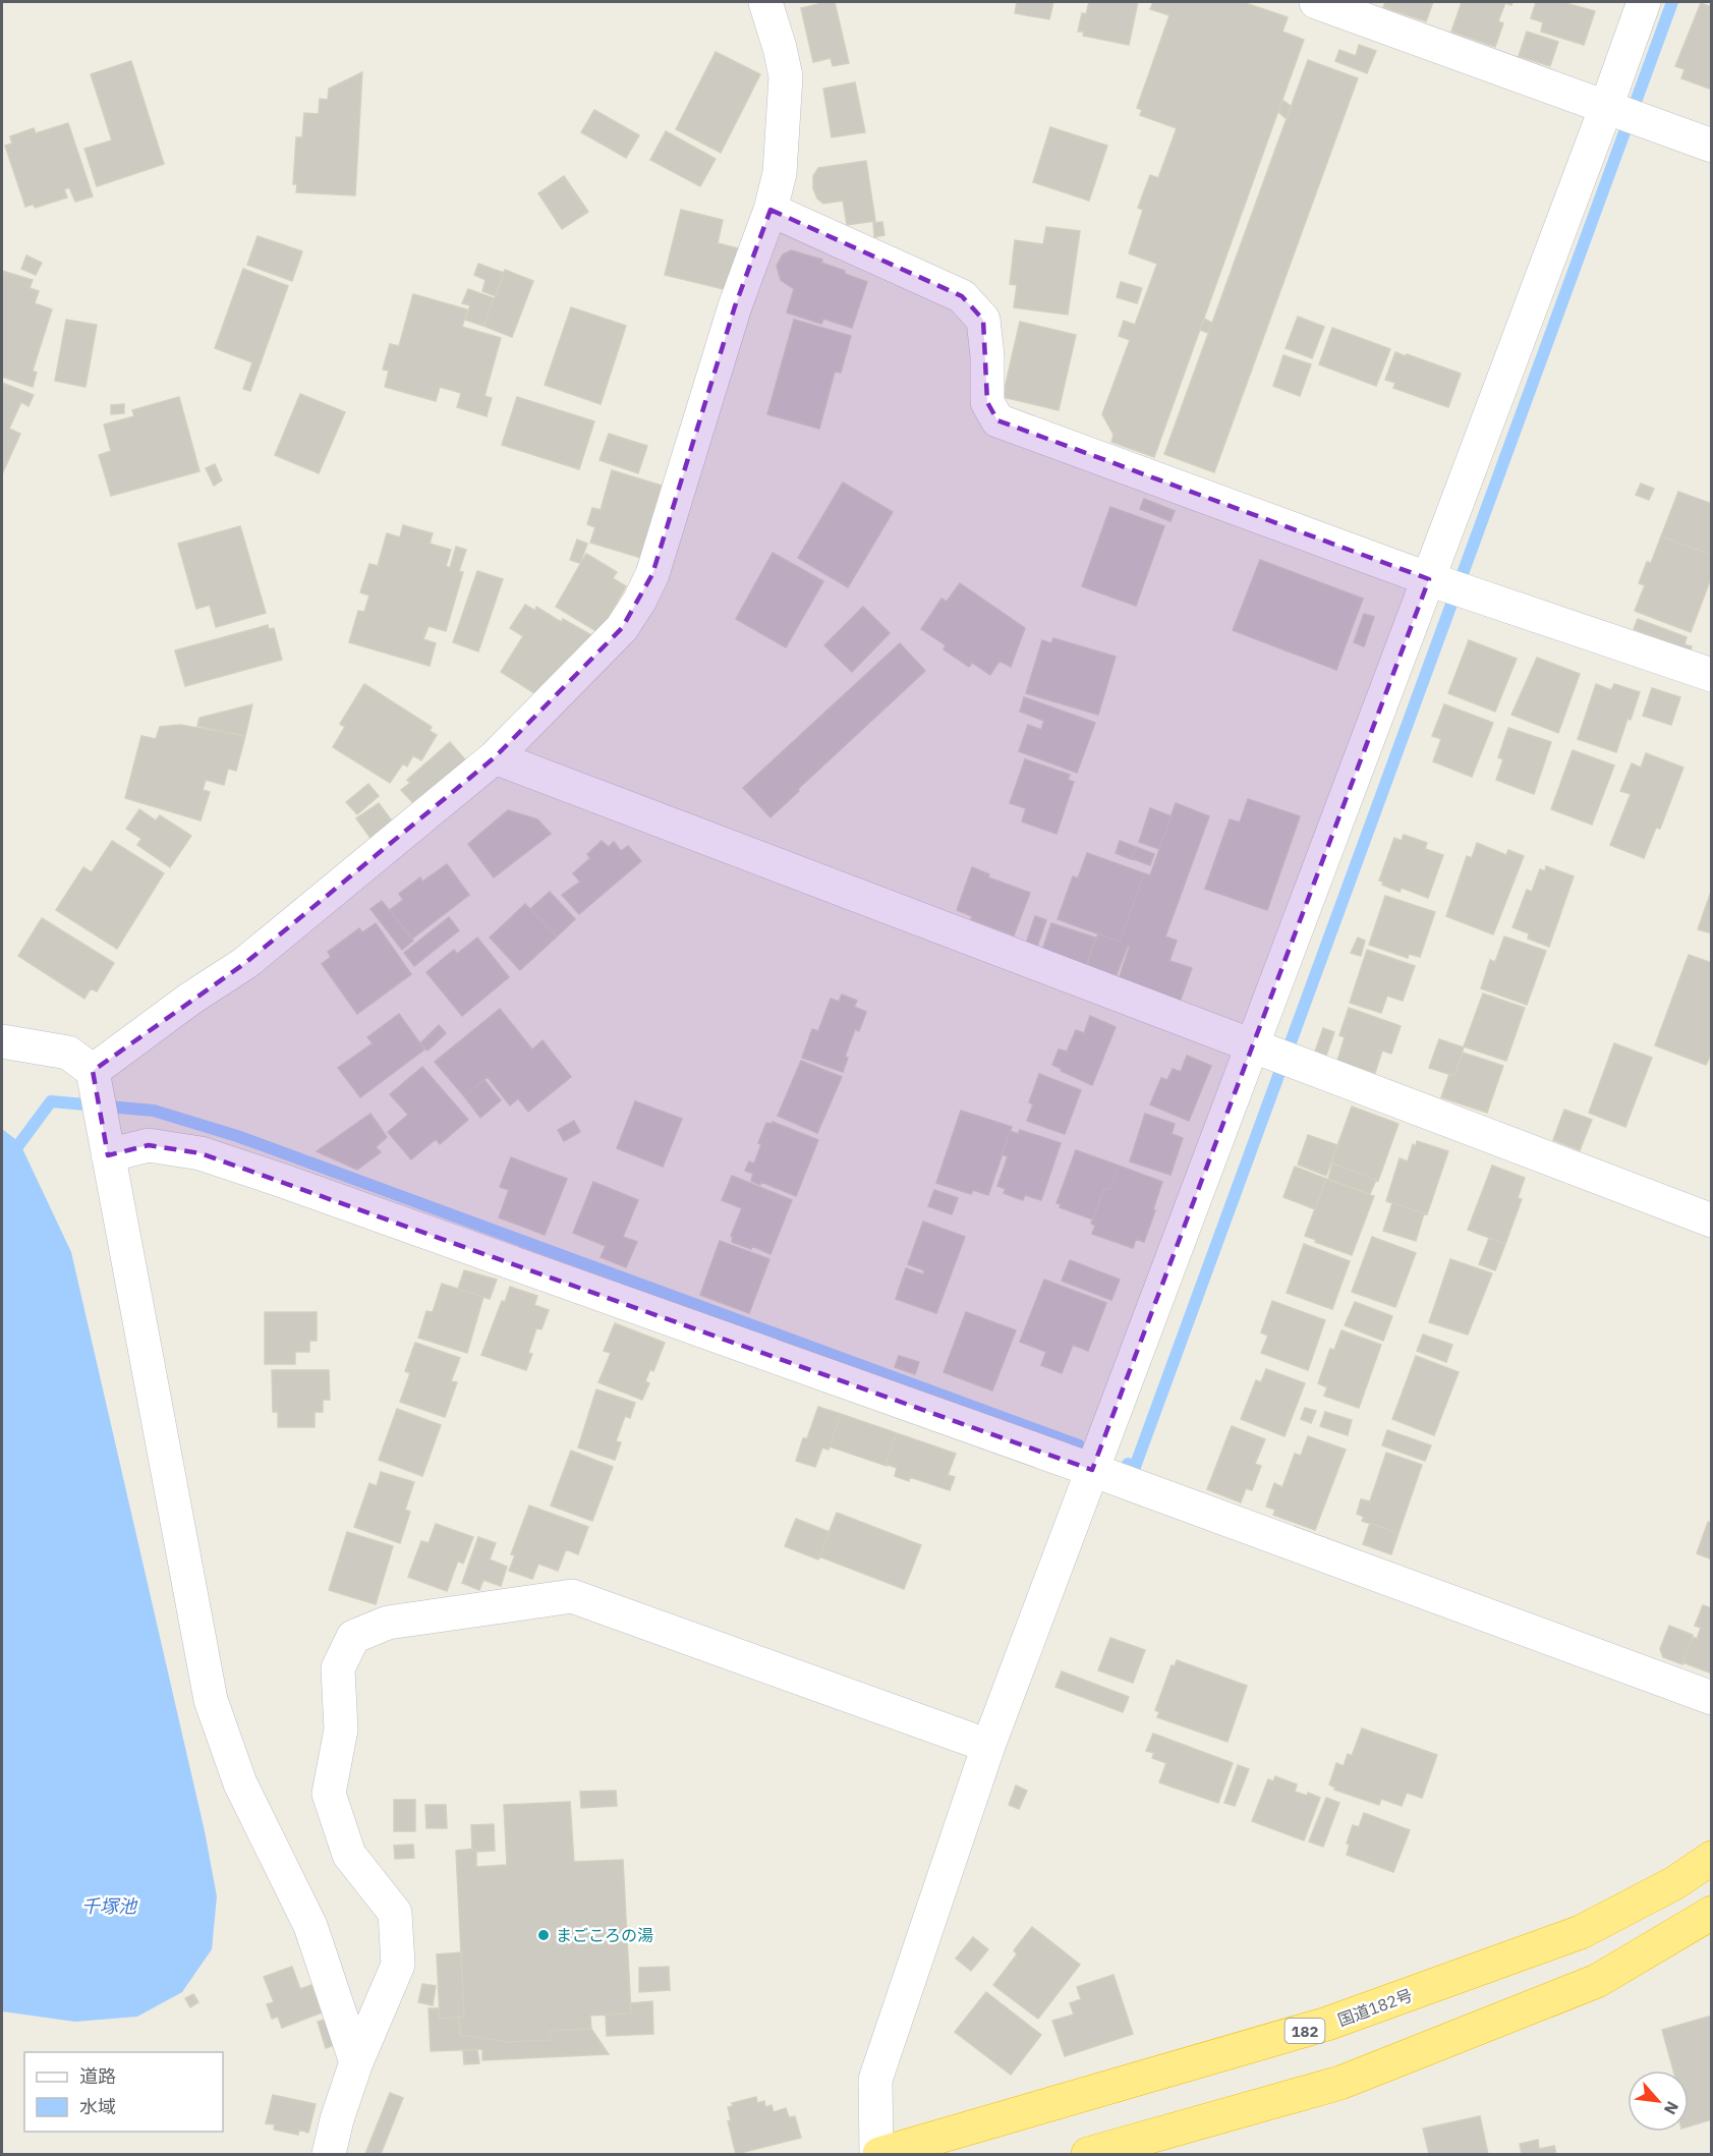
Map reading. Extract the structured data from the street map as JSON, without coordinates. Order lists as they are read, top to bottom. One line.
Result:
{"streets":{"highway":["国道182号","182"]},"water":["千塚池"],"places":["まごころの湯"],"legend":["道路","水域"],"north":"bottom right"}
